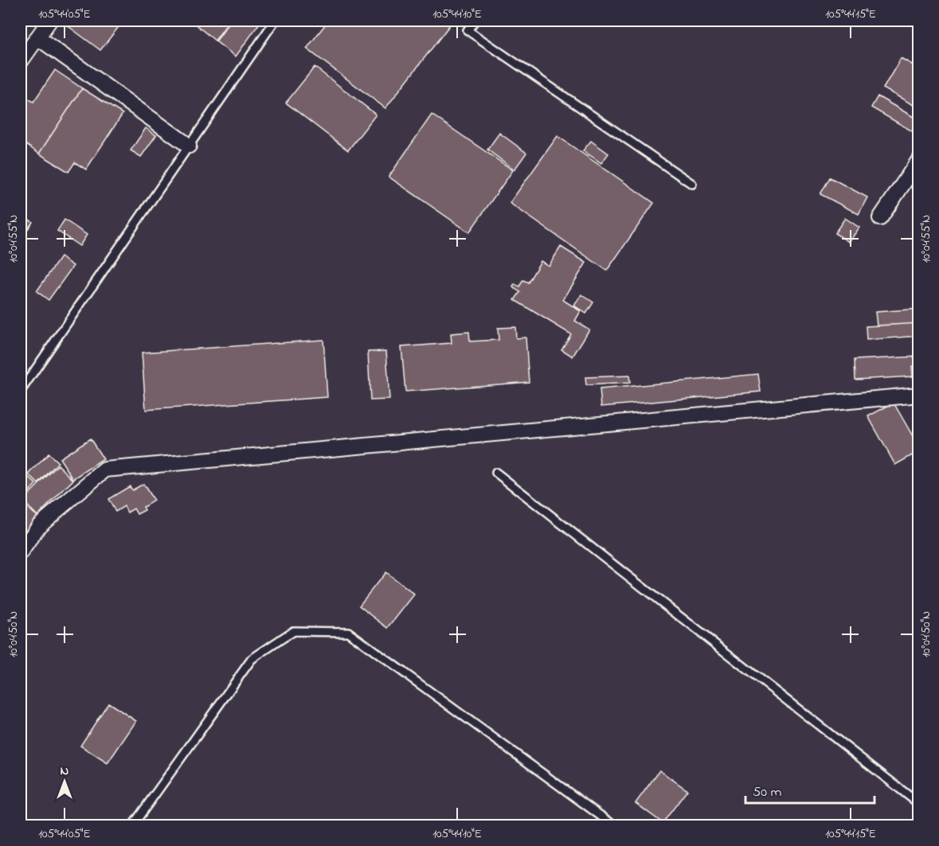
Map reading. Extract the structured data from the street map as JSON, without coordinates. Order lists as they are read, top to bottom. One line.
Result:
{"scale_bar":"50 m","north":"top","coordinates":["105°44'05\"E","105°44'10\"E","105°44'15\"E","10°04'55\"N","10°04'50\"N"]}
